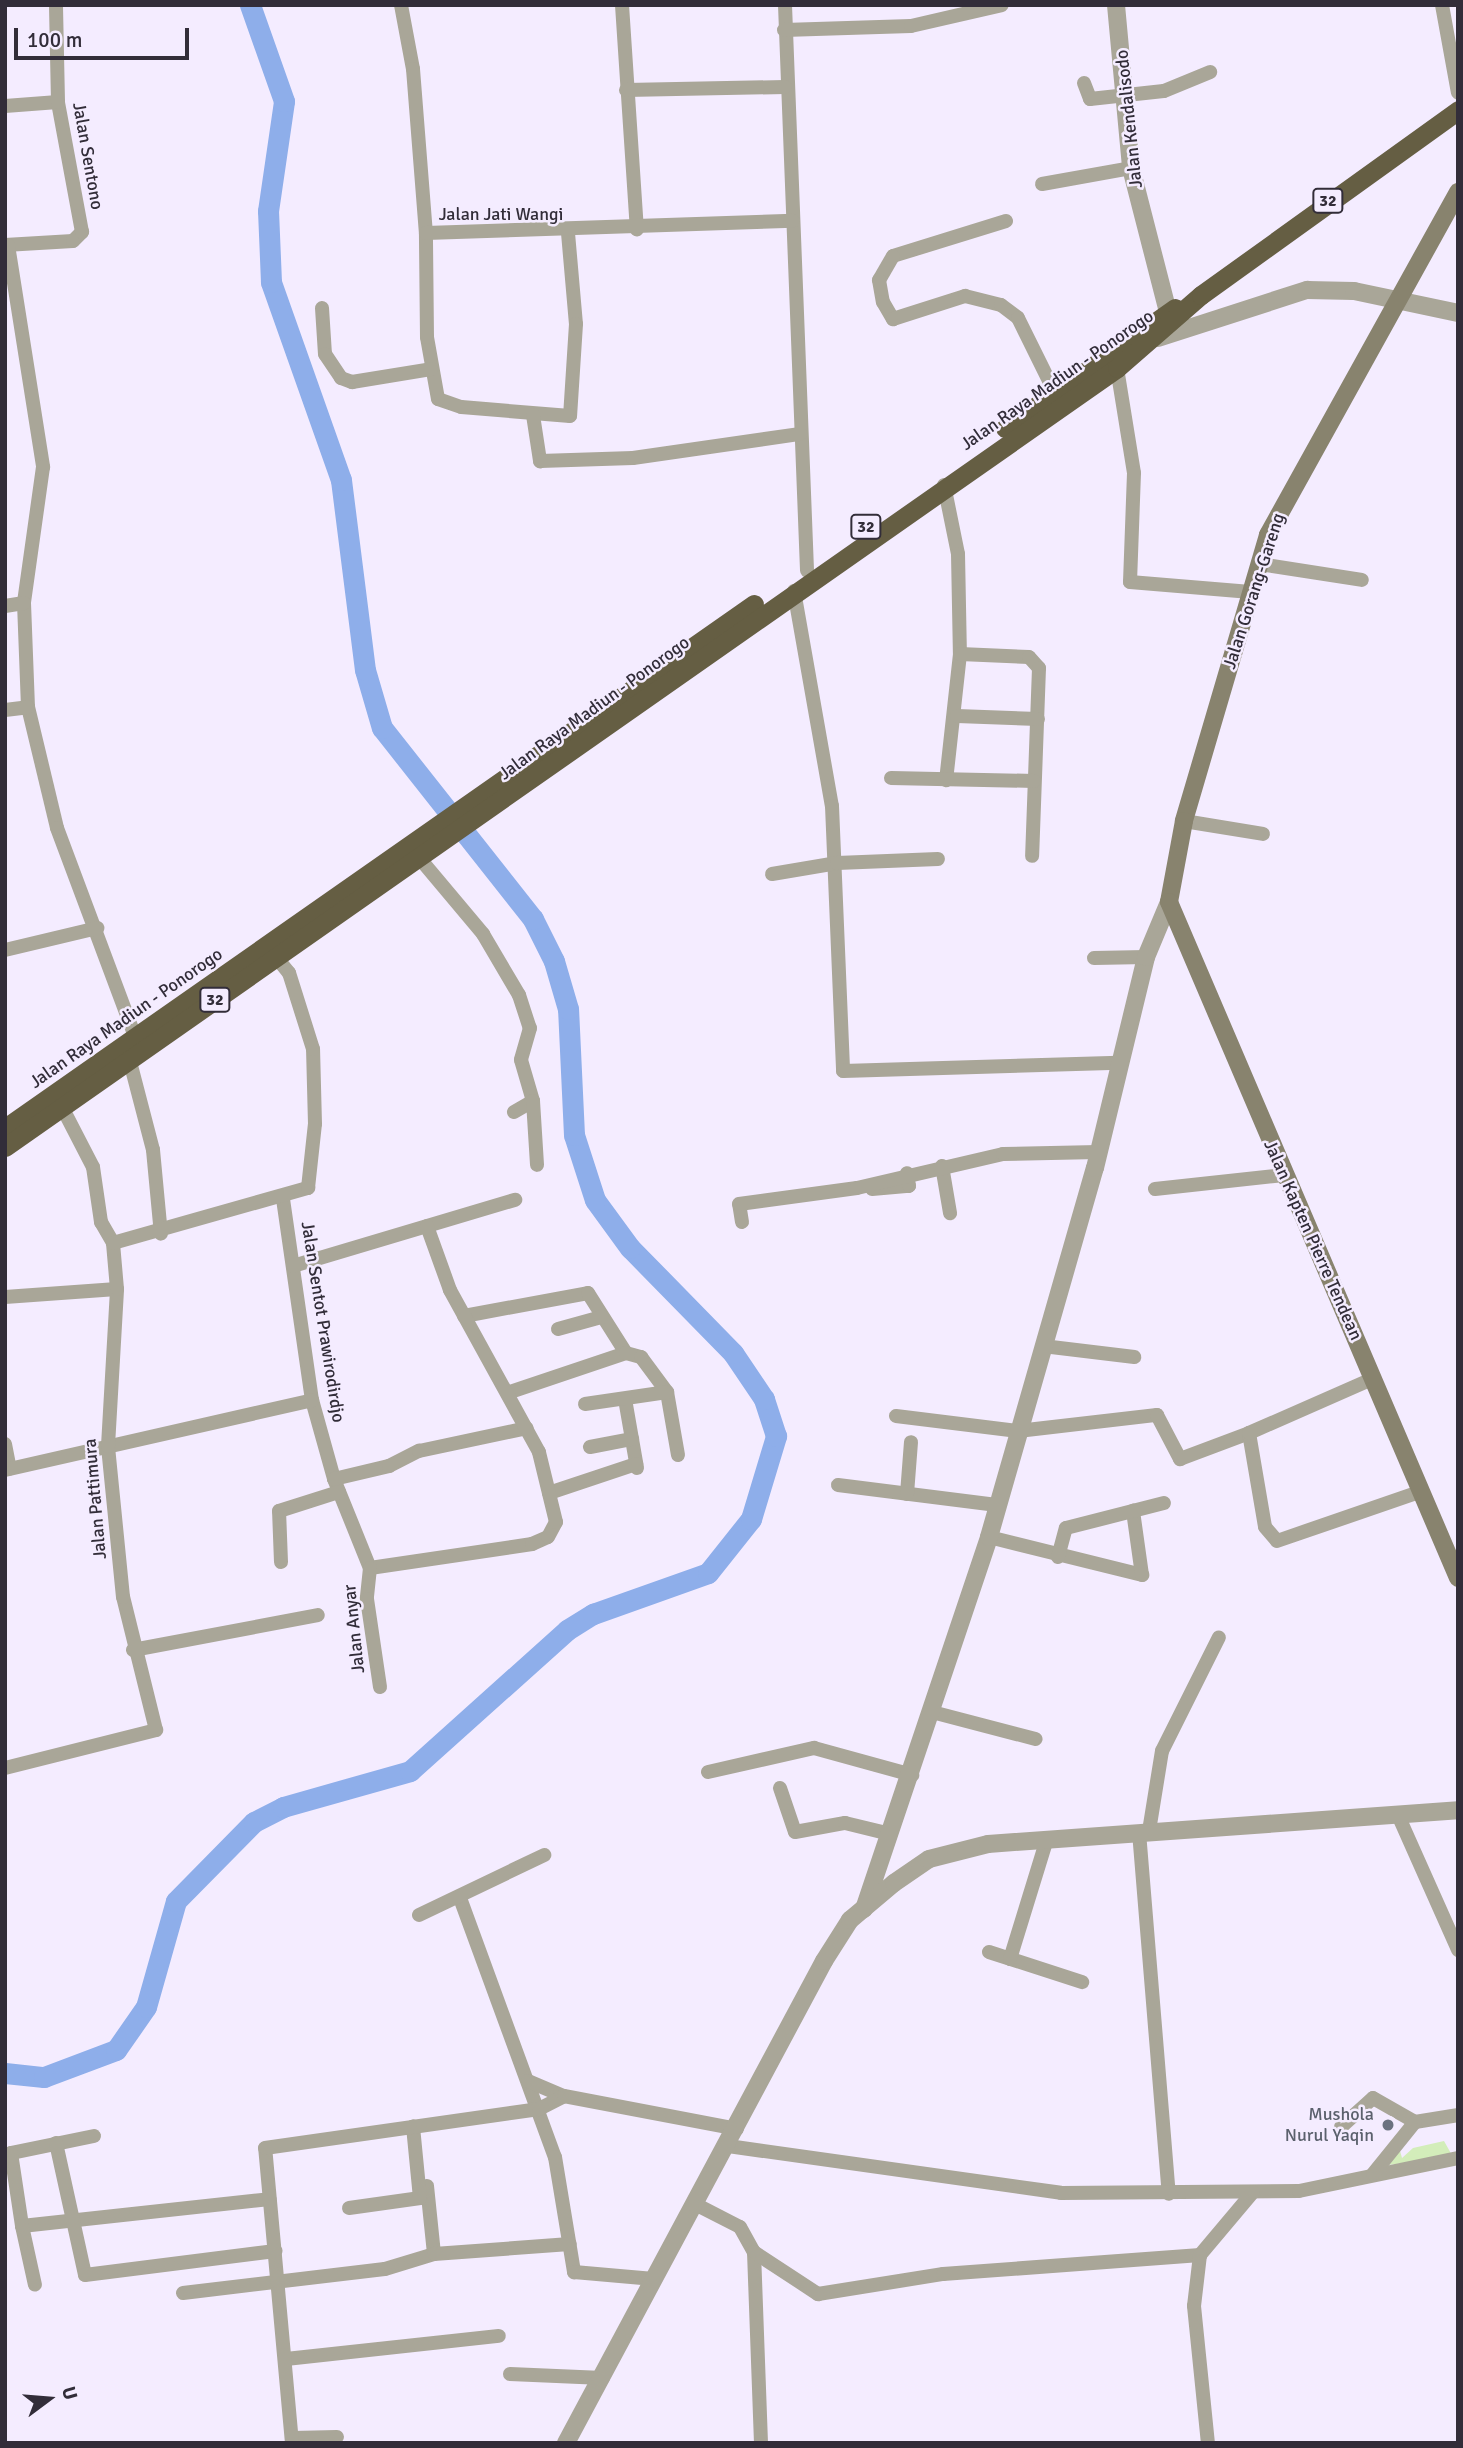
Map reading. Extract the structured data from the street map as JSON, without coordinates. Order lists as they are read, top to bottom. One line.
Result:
{"streets":{"highway":["32","Jalan Raya Madiun - Ponorogo"],"main road":["Jalan Gorang-Gareng","Jalan Kapten Pierre Tendean"],"street":["Jalan Kendalisodo","Jalan Sentono","Jalan Jati Wangi","Jalan Sentot Prawirodirdjo","Jalan Pattimura","Jalan Anyar"]},"crossings":[["Jalan Kendalisodo","Jalan Raya Madiun - Ponorogo"],["Jalan Raya Madiun - Ponorogo","Jalan Pattimura"],["Jalan Gorang-Gareng","Jalan Kapten Pierre Tendean"],["Jalan Sentot Prawirodirdjo","Jalan Anyar"]],"places":["Mushola Nurul Yaqin"],"scale_bar":"100 m","north":"right"}
